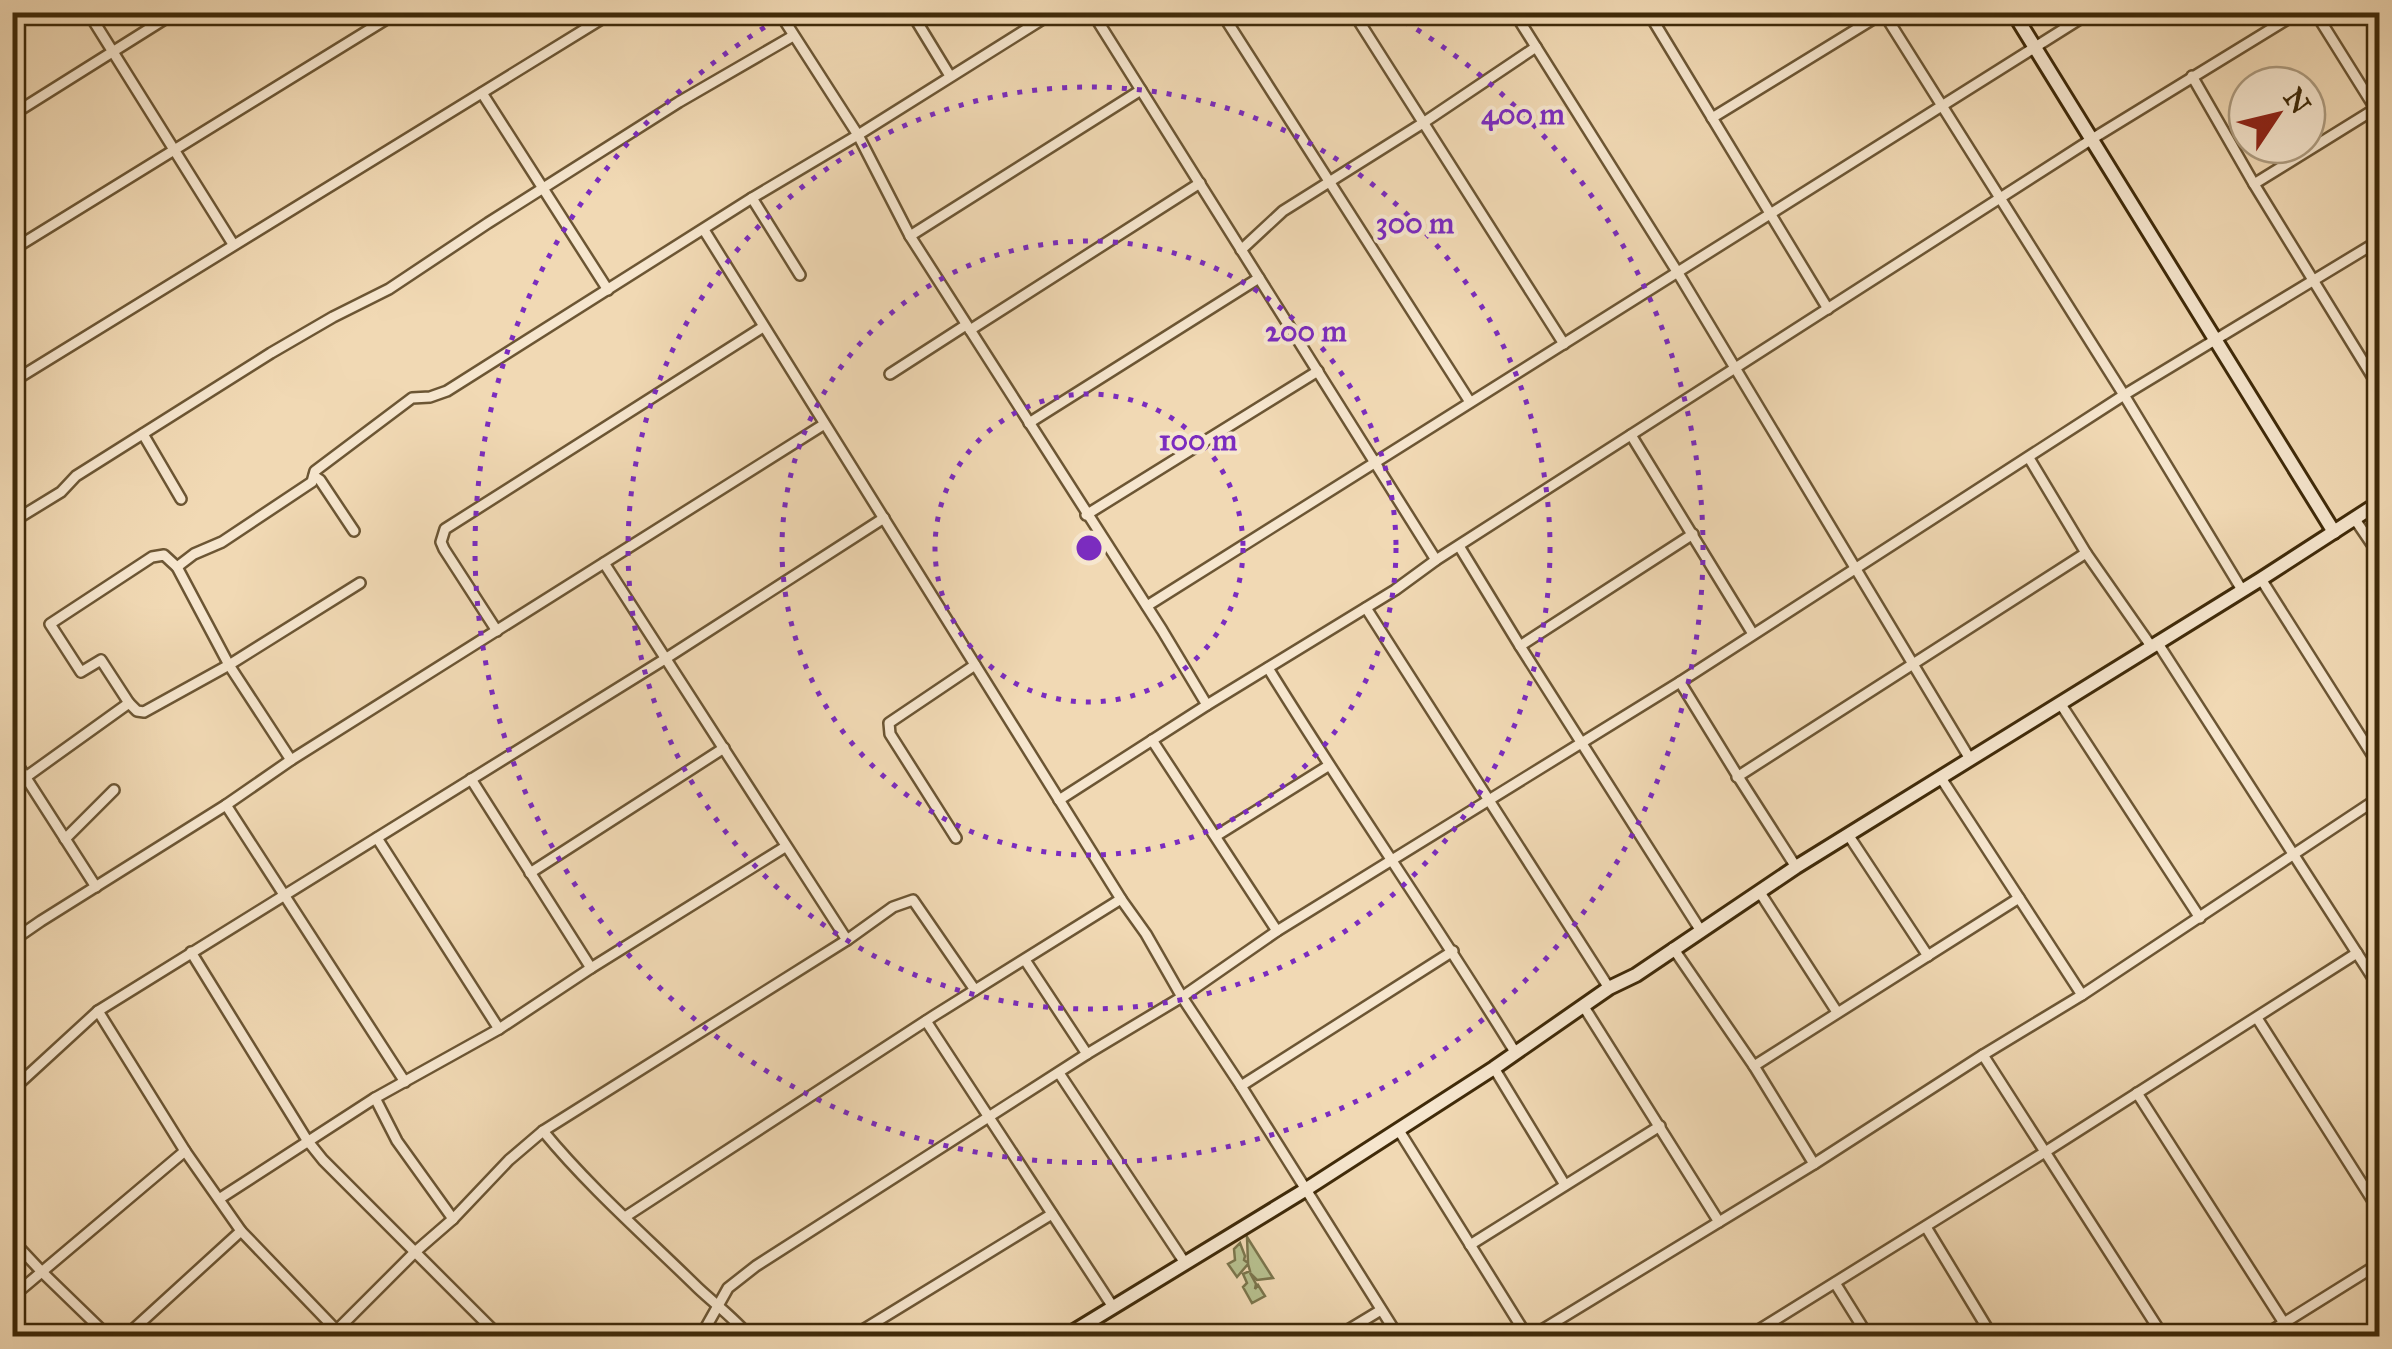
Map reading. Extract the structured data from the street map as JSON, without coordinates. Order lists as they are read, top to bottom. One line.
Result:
{"north":"top right","rings":["400 m","300 m","200 m","100 m"]}
